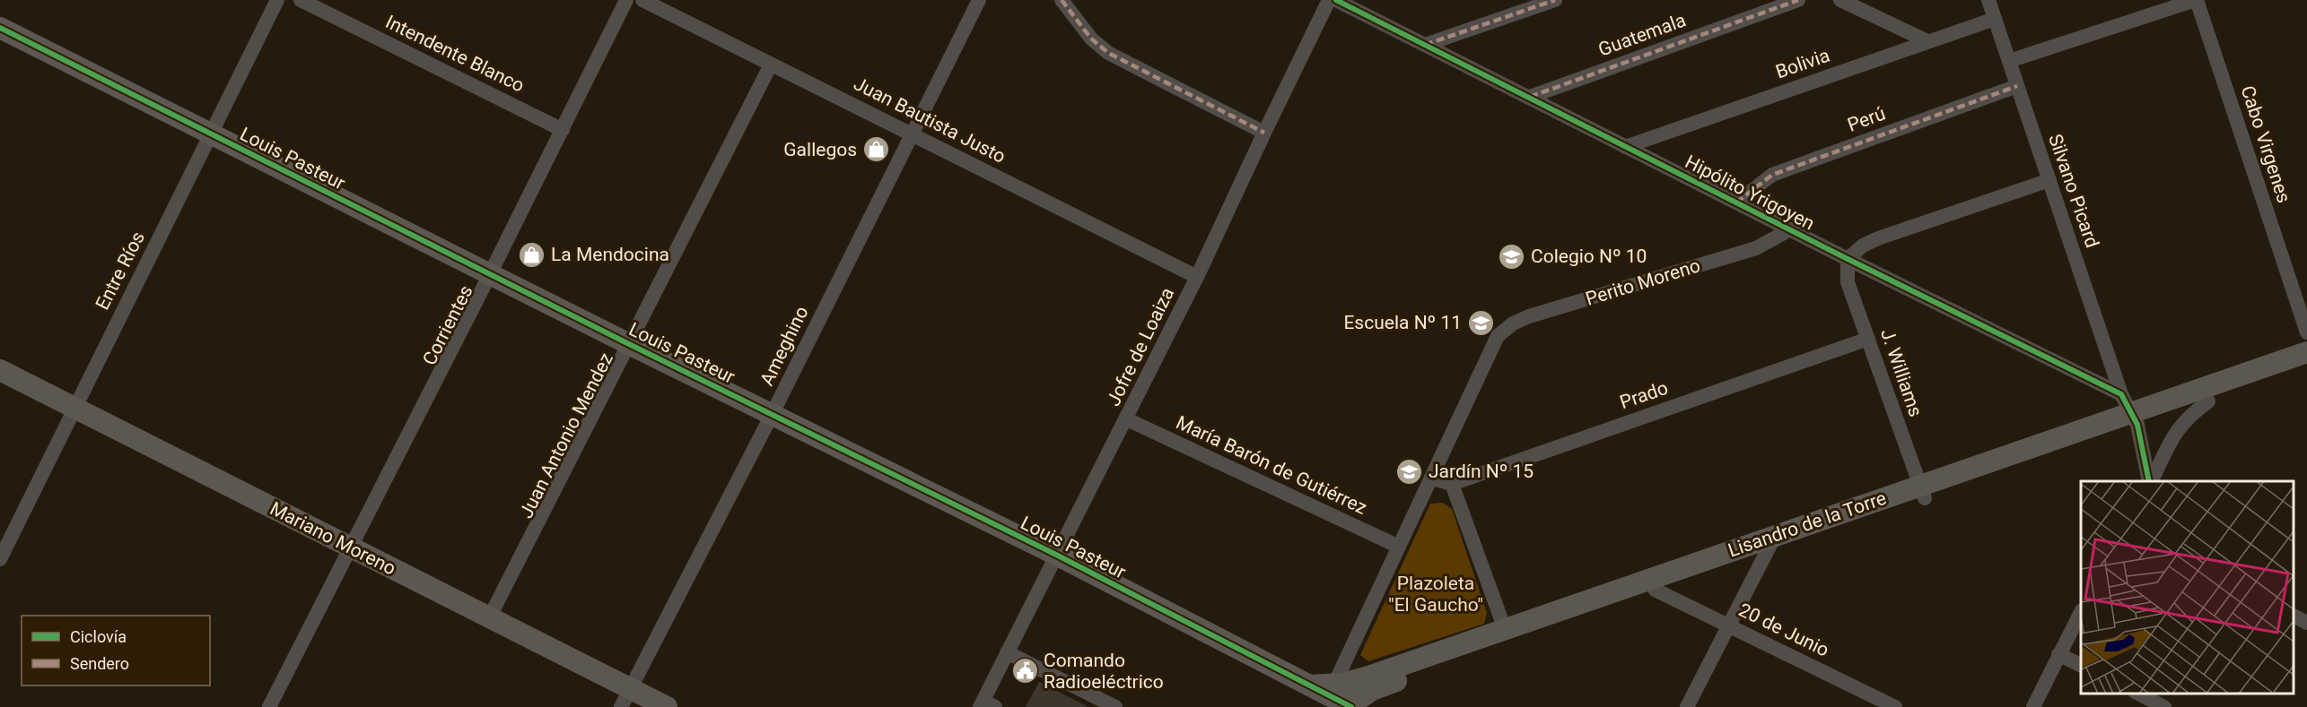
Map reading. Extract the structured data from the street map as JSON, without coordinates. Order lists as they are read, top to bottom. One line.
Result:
{"streets":{"main road":["Louis Pasteur","Lisandro de la Torre","Mariano Moreno"],"street":["Guatemala","Intendente Blanco","Bolivia","Perú","Juan Bautista Justo","Cabo Virgenes","Silvano Picard","Hipólito Yrigoyen","Entre Ríos","Perito Moreno","Corrientes","Ameghino","Jofre de Loaiza","J. Williams","Prado","Juan Antonio Mendez","María Barón de Gutiérrez","20 de Junio"]},"crossings":[["Guatemala","Hipólito Yrigoyen"],["Intendente Blanco","Corrientes"],["Bolivia","Silvano Picard"],["Bolivia","Hipólito Yrigoyen"],["Perú","Silvano Picard"],["Perú","Hipólito Yrigoyen"],["Juan Bautista Justo","Ameghino"],["Juan Bautista Justo","Jofre de Loaiza"],["Juan Bautista Justo","Juan Antonio Mendez"],["Louis Pasteur","Entre Ríos"],["Louis Pasteur","Corrientes"],["Louis Pasteur","Ameghino"],["Louis Pasteur","Jofre de Loaiza"],["Louis Pasteur","Juan Antonio Mendez"],["Louis Pasteur","Lisandro de la Torre"],["Silvano Picard","Hipólito Yrigoyen"],["Silvano Picard","Lisandro de la Torre"],["Hipólito Yrigoyen","Perito Moreno"],["Hipólito Yrigoyen","J. Williams"],["Hipólito Yrigoyen","Lisandro de la Torre"],["Entre Ríos","Mariano Moreno"],["Corrientes","Mariano Moreno"],["Ameghino","Mariano Moreno"],["Jofre de Loaiza","María Barón de Gutiérrez"],["J. Williams","Prado"],["J. Williams","Lisandro de la Torre"],["Juan Antonio Mendez","Mariano Moreno"],["Lisandro de la Torre","20 de Junio"]],"parks":["Plazoleta \"El Gaucho\""],"places":{"shop":["Gallegos","La Mendocina"],"school or university":["Colegio Nº 10","Escuela Nº 11","Jardín Nº 15"],"public building":["Comando Radioeléctrico"]},"legend":["Ciclovía","Sendero"]}
